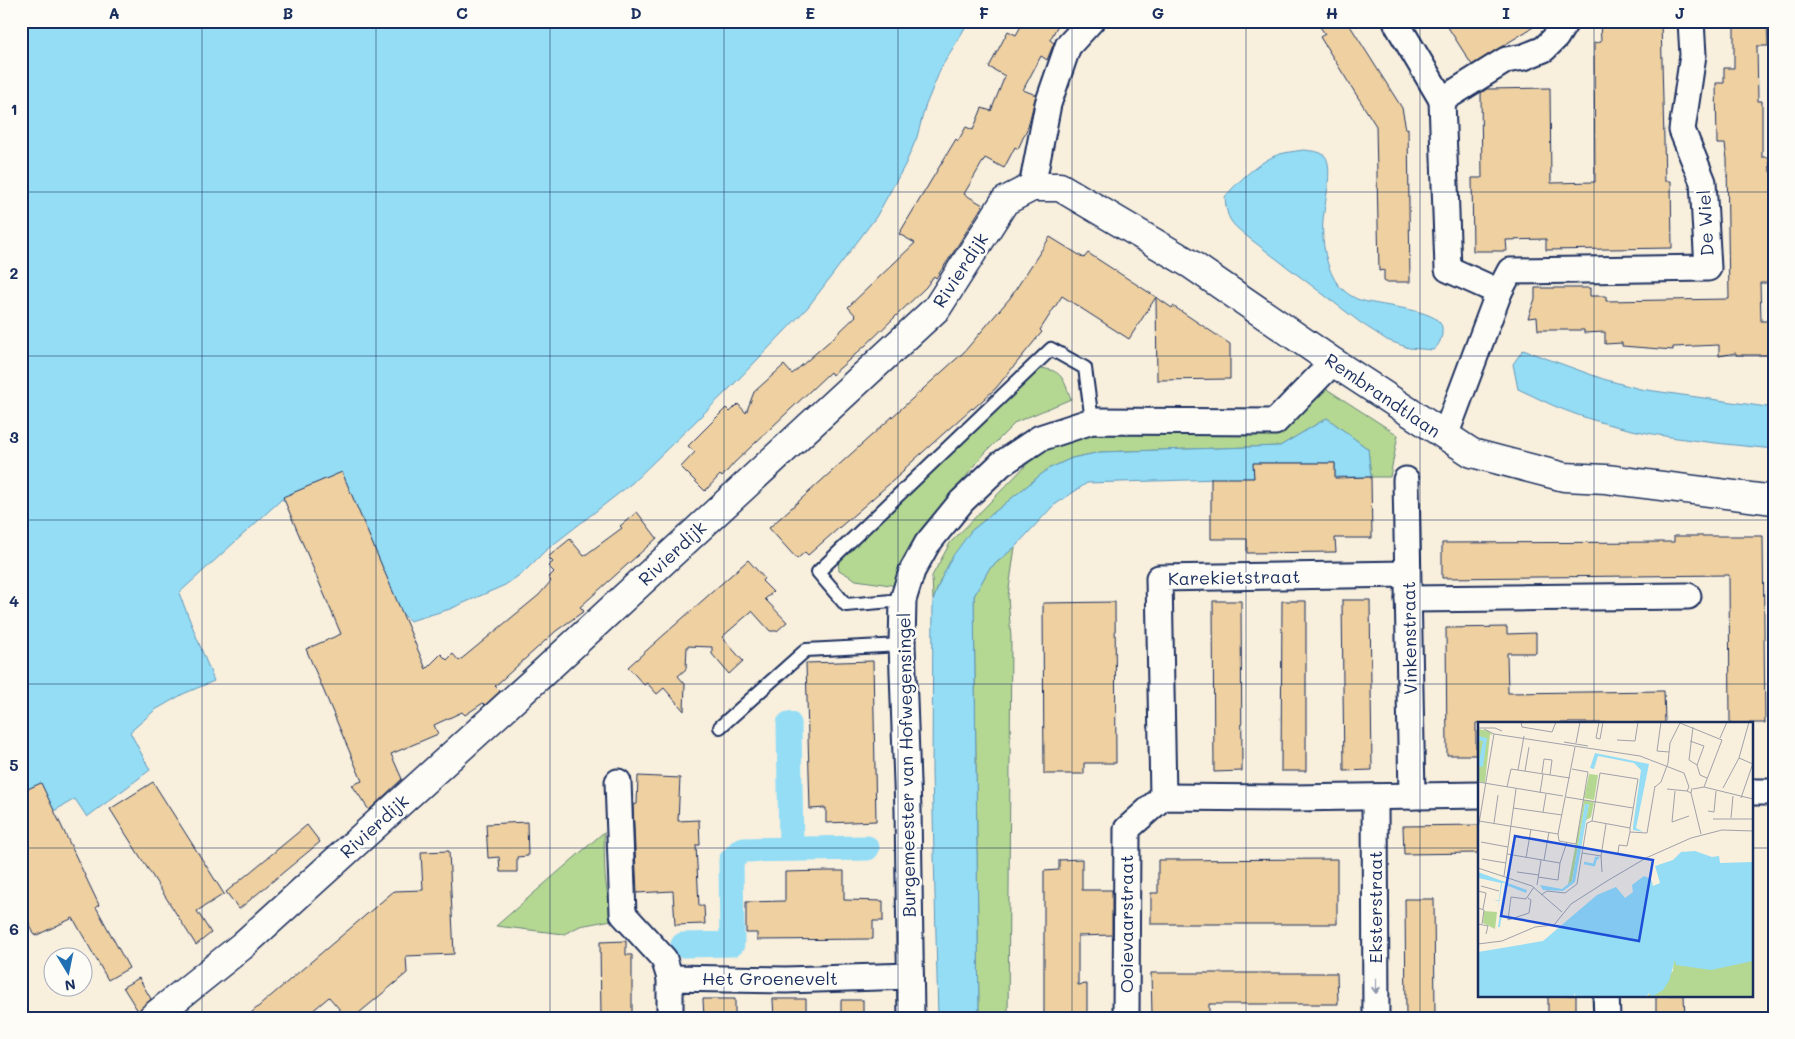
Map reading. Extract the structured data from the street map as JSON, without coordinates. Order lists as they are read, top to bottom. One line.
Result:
{"streets":{"street":["De Wiel","Rivierdijk","Rembrandtlaan","Karekietstraat","Vinkenstraat","Burgemeester van Hofwegensingel","Eksterstraat","Ooievaarstraat","Het Groenevelt"]},"crossings":[["De Wiel","Rembrandtlaan"],["Rivierdijk","Rembrandtlaan"],["Rembrandtlaan","Burgemeester van Hofwegensingel"],["Karekietstraat","Vinkenstraat"],["Karekietstraat","Ooievaarstraat"],["Burgemeester van Hofwegensingel","Het Groenevelt"]],"one_way":["Eksterstraat"],"north":"bottom","grid":{"columns":["A","B","C","D","E","F","G","H","I","J"],"rows":["1","2","3","4","5","6"]}}
